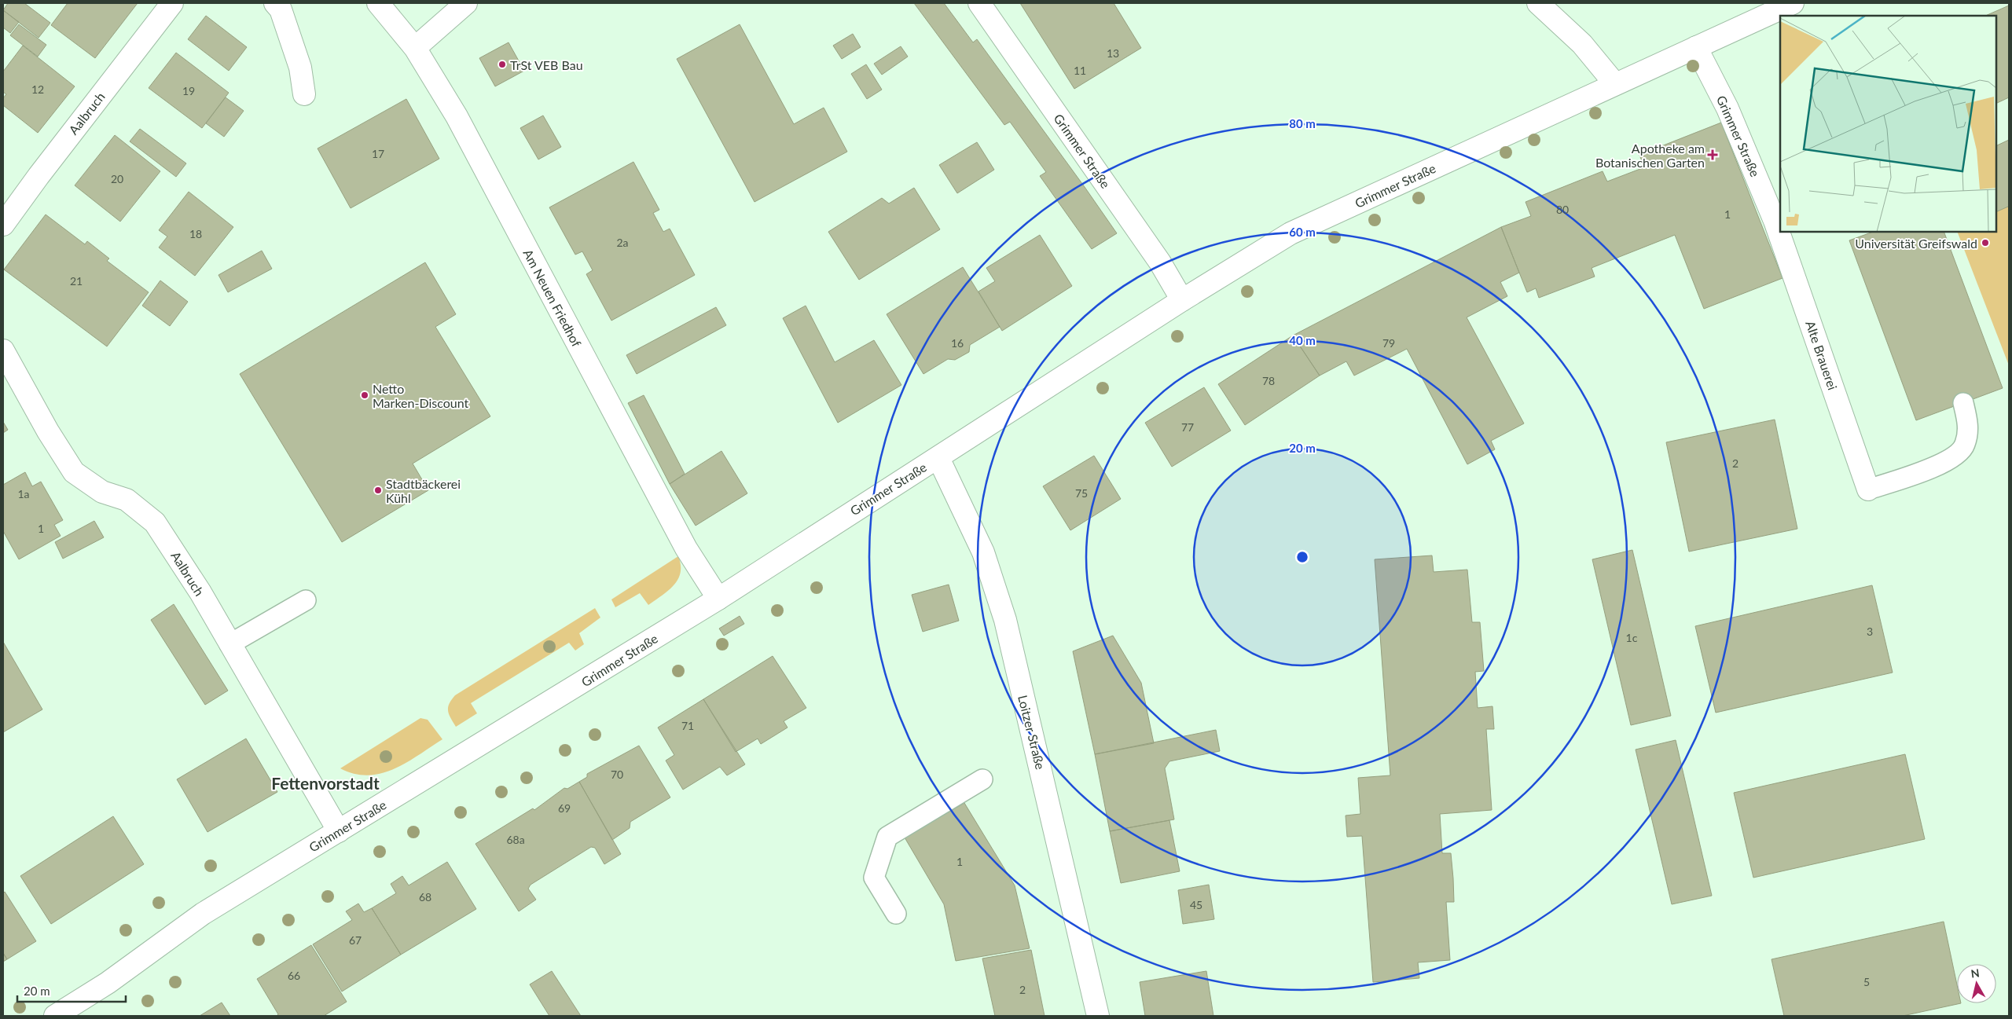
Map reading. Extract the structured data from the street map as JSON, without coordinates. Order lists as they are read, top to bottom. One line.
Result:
{"streets":{"street":["Aalbruch","Grimmer Straße","Am Neuen Friedhof","Alte Brauerei","Loitzer Straße"]},"crossings":[["Aalbruch","Grimmer Straße"],["Grimmer Straße","Am Neuen Friedhof"],["Grimmer Straße","Loitzer Straße"]],"districts":["Fettenvorstadt"],"places":{"other":["TrSt VEB Bau","Universität Greifswald","Netto Marken-Discount","Stadtbäckerei Kühl"],"health":["Apotheke am Botanischen Garten"]},"house_numbers":["13","11","12","19","17","20","80","1","18","2a","21","16","79","78","77","2","75","1a","1","3","1c","71","70","69","68a","1","68","45","67","66","5","2"],"scale_bar":"20 m","north":"top","rings":["80 m","60 m","40 m","20 m"]}
